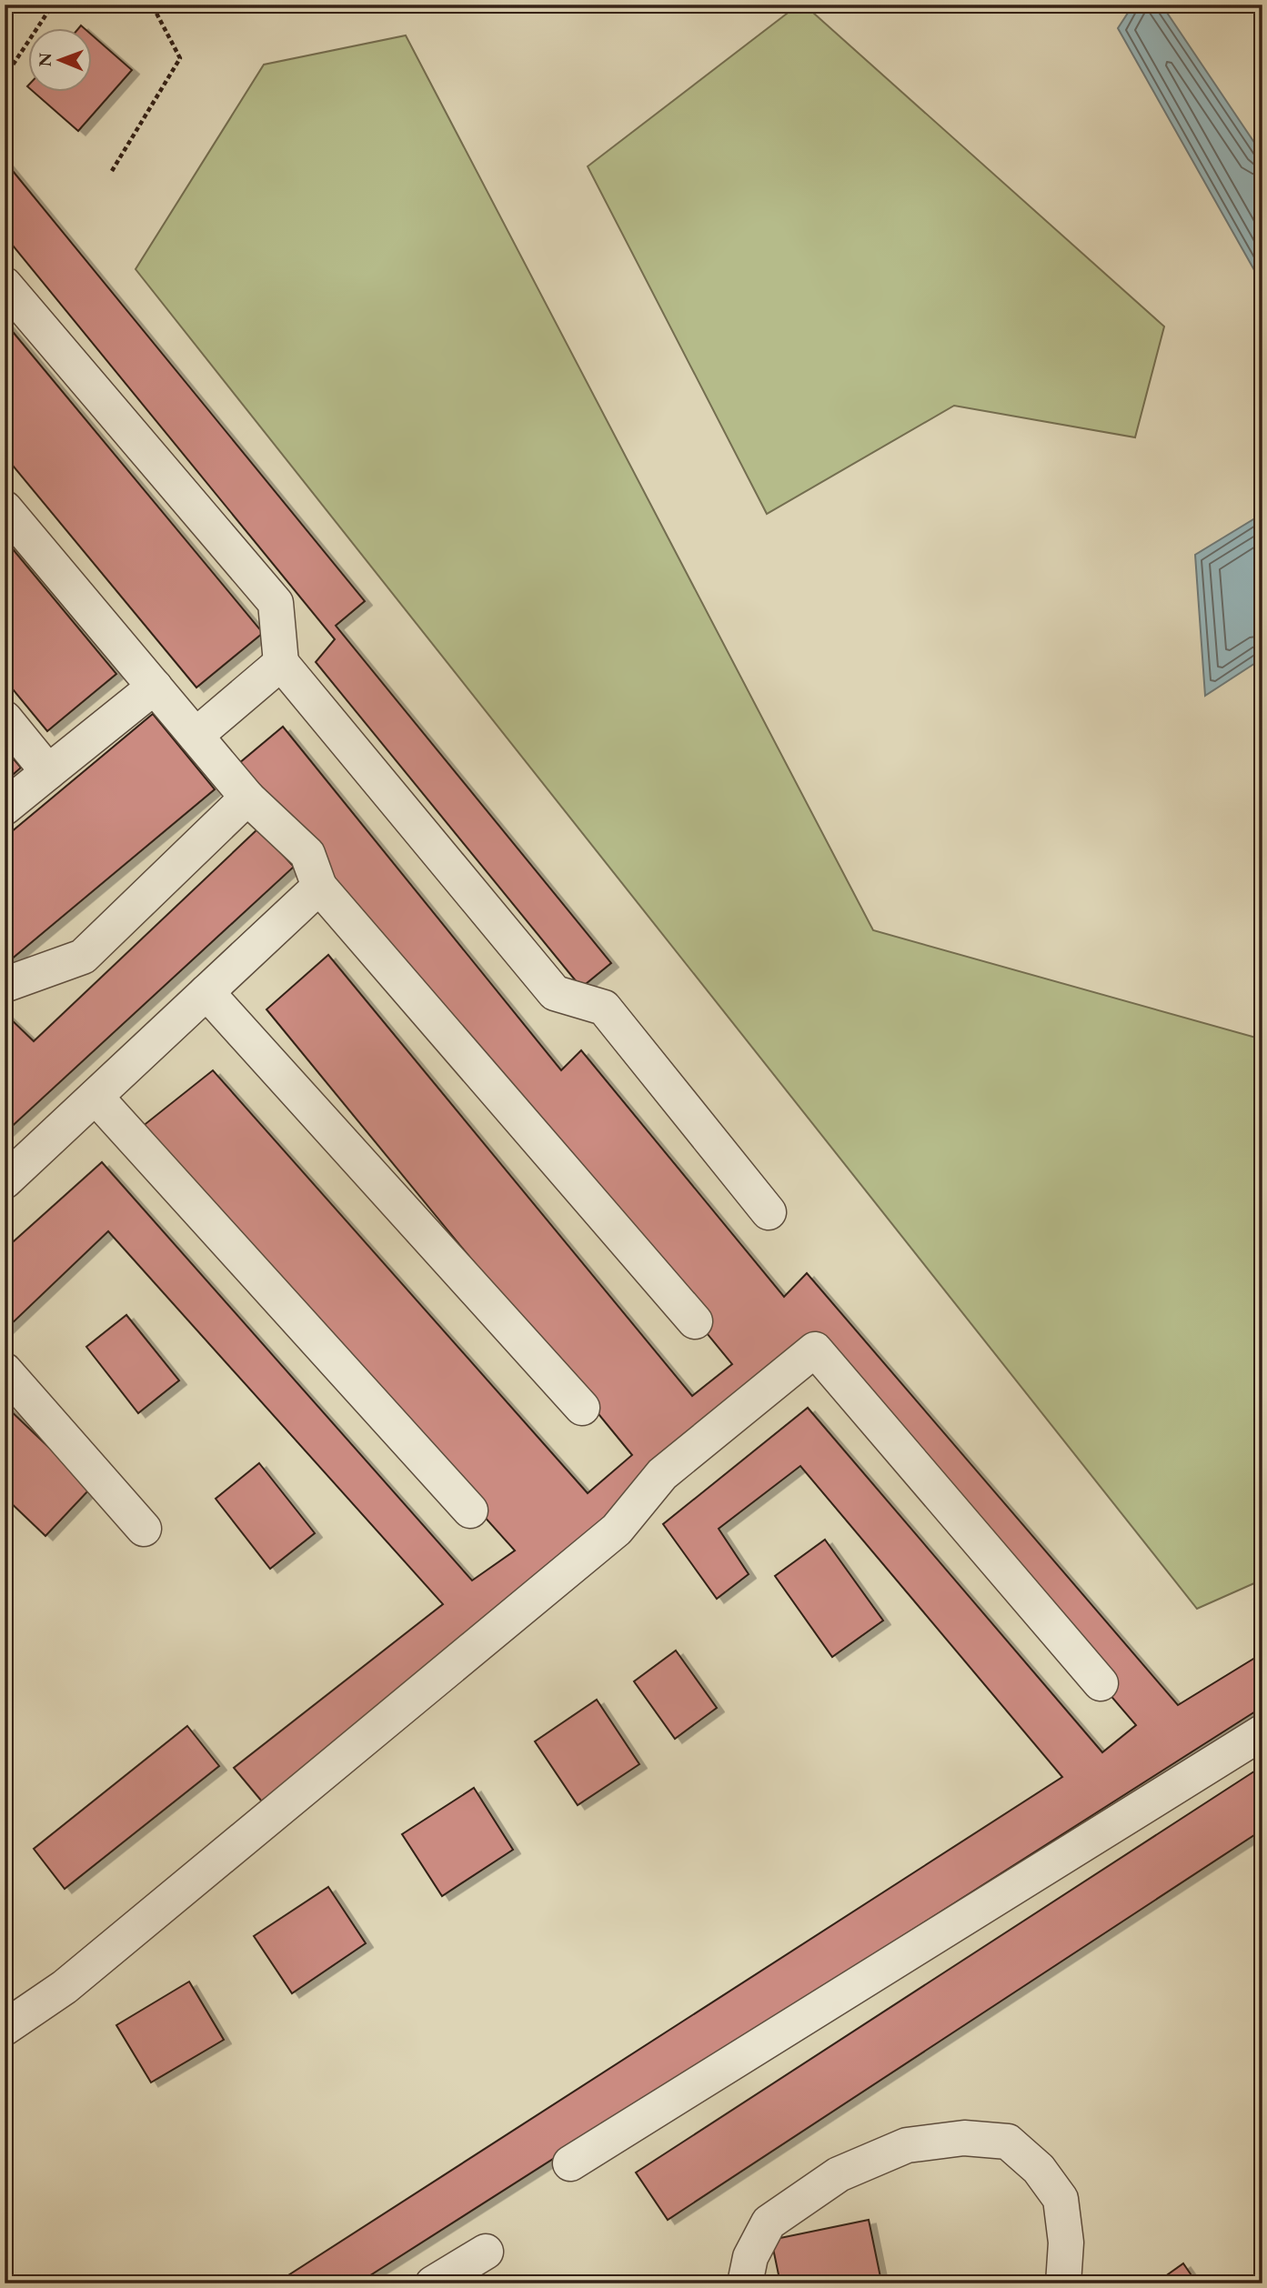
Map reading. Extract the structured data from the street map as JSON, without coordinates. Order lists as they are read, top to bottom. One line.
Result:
{"north":"left"}
